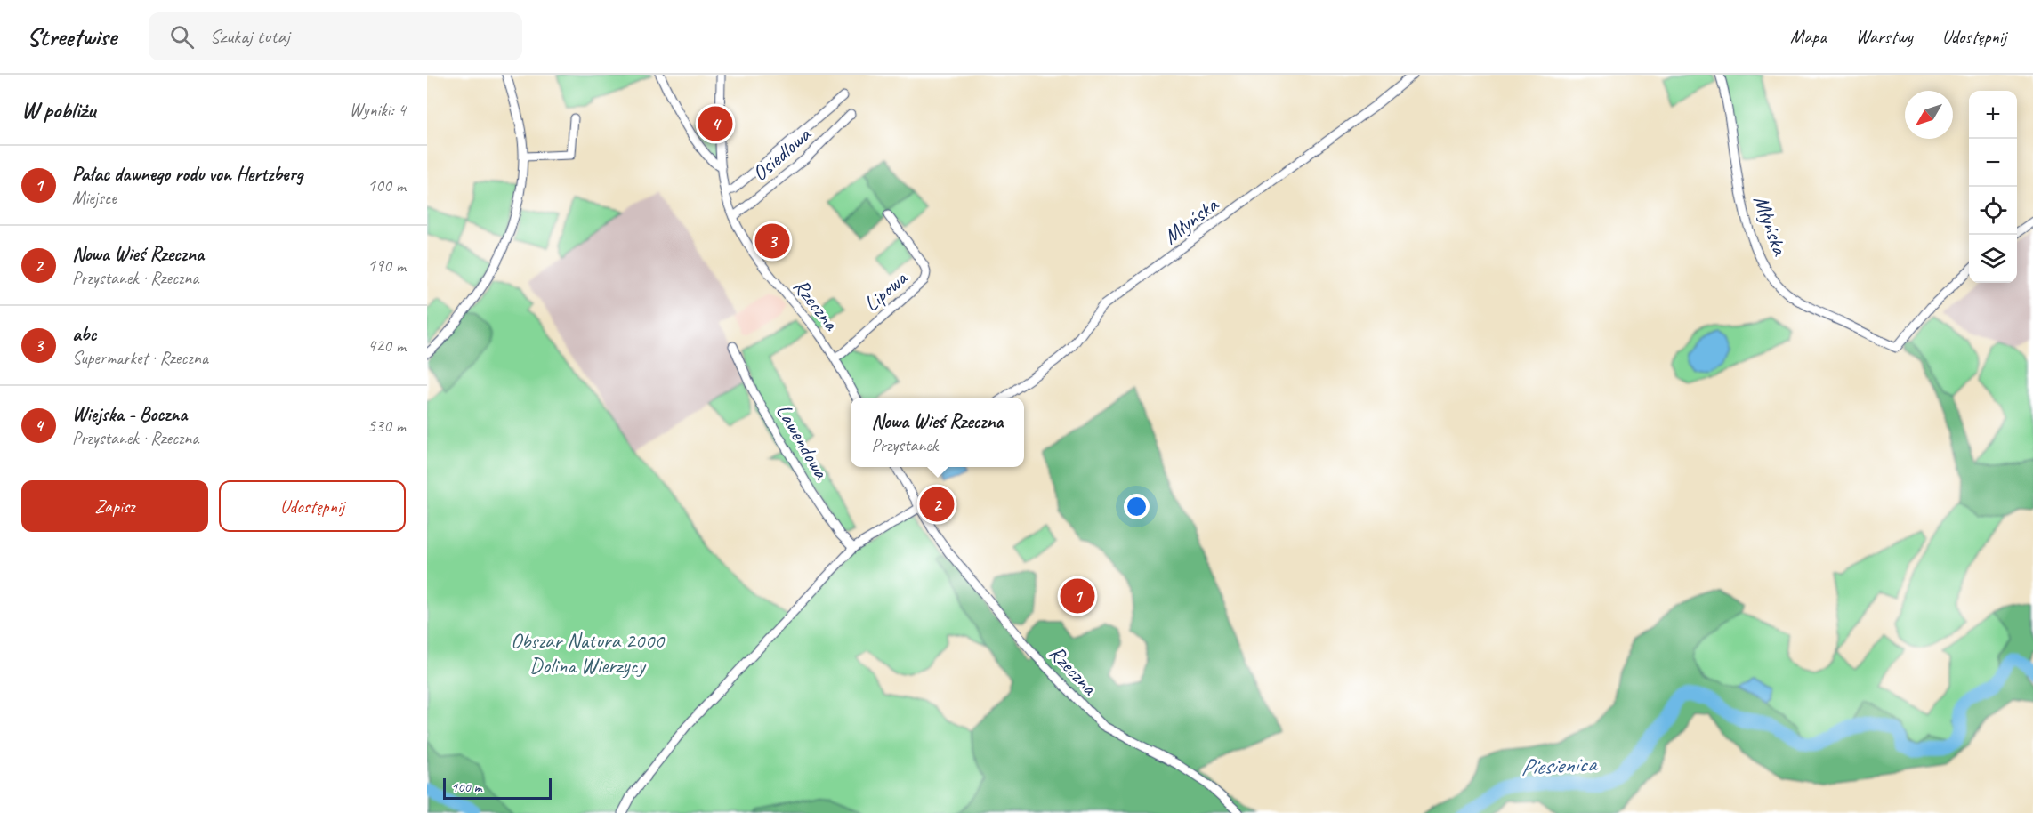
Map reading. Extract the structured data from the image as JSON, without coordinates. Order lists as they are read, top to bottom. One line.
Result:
{"streets":{"street":["Osiedlowa","Młyńska","Lipowa","Rzeczna","Lawendowa"]},"crossings":[["Osiedlowa","Rzeczna"],["Lipowa","Rzeczna"]],"water":["Piesienica"],"parks":["Obszar Natura 2000 Dolina Wierzycy"],"scale_bar":"100 m","north":"bottom left","page":{"header":"Streetwise","search":"Szukaj tutaj","nav":["Mapa","Warstwy","Udostępnij"],"heading":["W pobliżu","Wyniki: 4"],"map_buttons":["+","−"],"pins":["4","3","2","1"],"list":[{"mark":"1","name":"Pałac dawnego rodu von Hertzberg","note":"Miejsce","value":"100 m"},{"mark":"2","name":"Nowa Wieś Rzeczna","note":"Przystanek · Rzeczna","value":"190 m"},{"mark":"3","name":"abc","note":"Supermarket · Rzeczna","value":"420 m"},{"mark":"4","name":"Wiejska - Boczna","note":"Przystanek · Rzeczna","value":"530 m"}],"popup":["Nowa Wieś Rzeczna","Przystanek"],"buttons":["Zapisz","Udostępnij"],"scale":"100 m"}}
